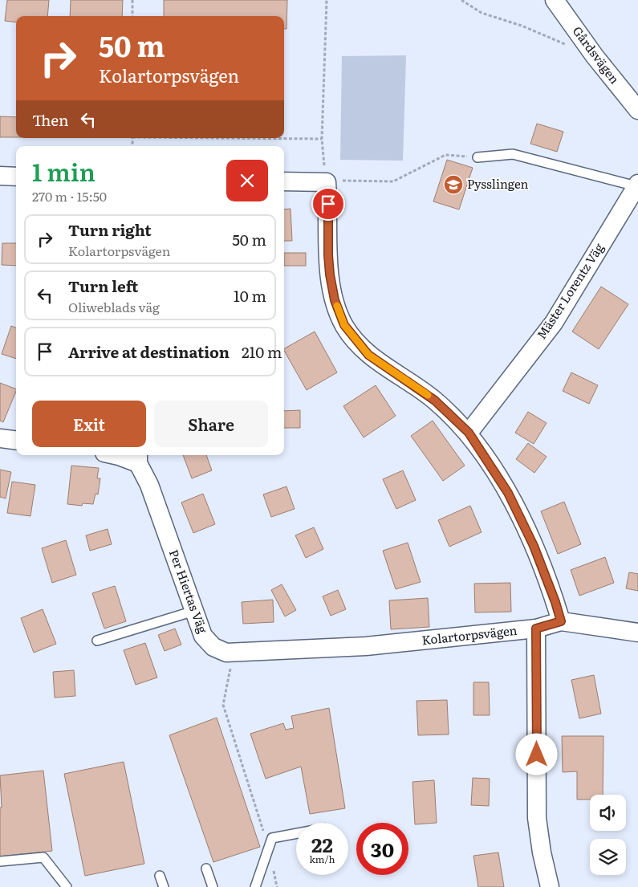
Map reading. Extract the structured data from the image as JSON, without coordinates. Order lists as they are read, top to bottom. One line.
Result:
{"streets":{"street":["Gårdsvägen","Mäster Lorentz Väg","Per Hiertas Väg","Kolartorpsvägen"]},"crossings":[["Per Hiertas Väg","Kolartorpsvägen"]],"places":{"school or university":["Pysslingen"]},"page":{"turn":["50 m","Kolartorpsvägen"],"then":"Then","heading":["1 min","270 m · 15:50"],"list":[{"name":"Turn right","note":"Kolartorpsvägen","value":"50 m"},{"name":"Turn left","note":"Oliweblads väg","value":"10 m"},{"name":"Arrive at destination","value":"210 m"}],"buttons":["Exit","Share"],"speed":"22 km/h","limit":"30"}}
